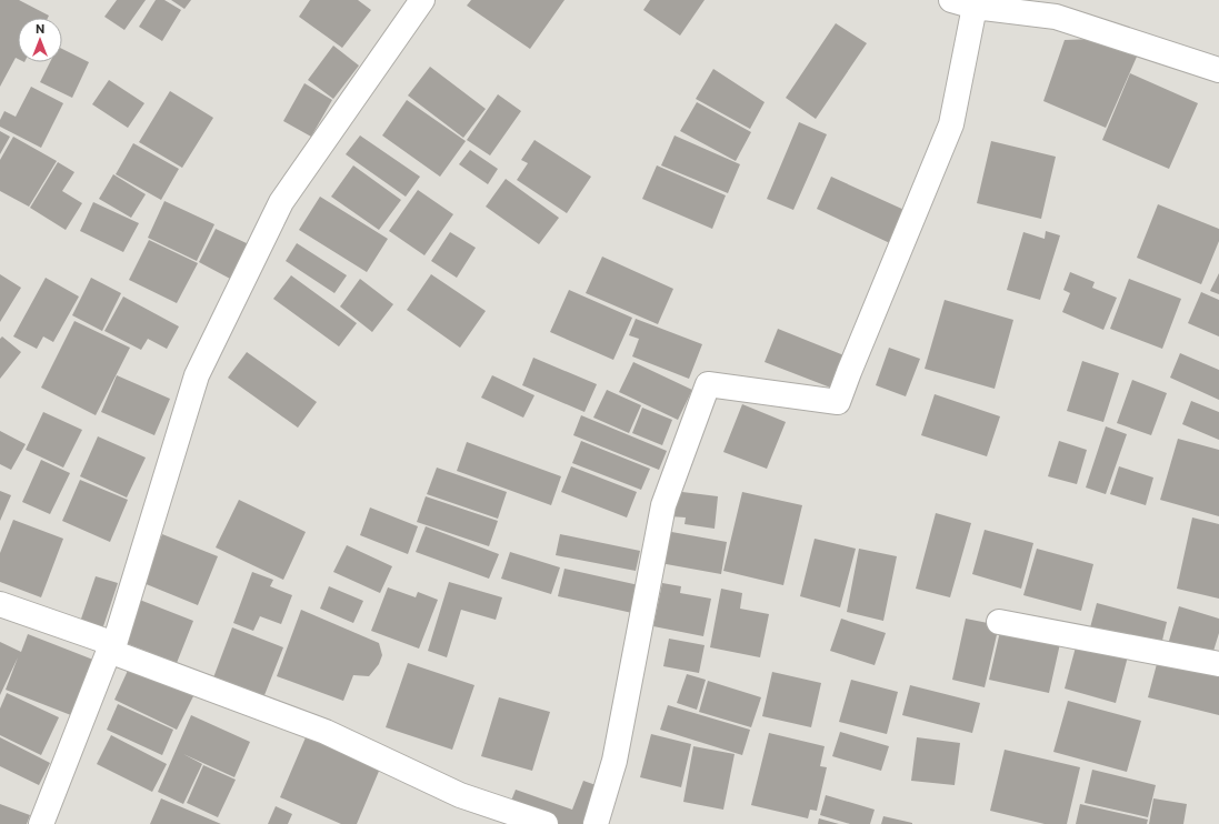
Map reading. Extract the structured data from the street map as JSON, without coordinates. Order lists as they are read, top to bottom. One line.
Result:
{"north":"top"}
